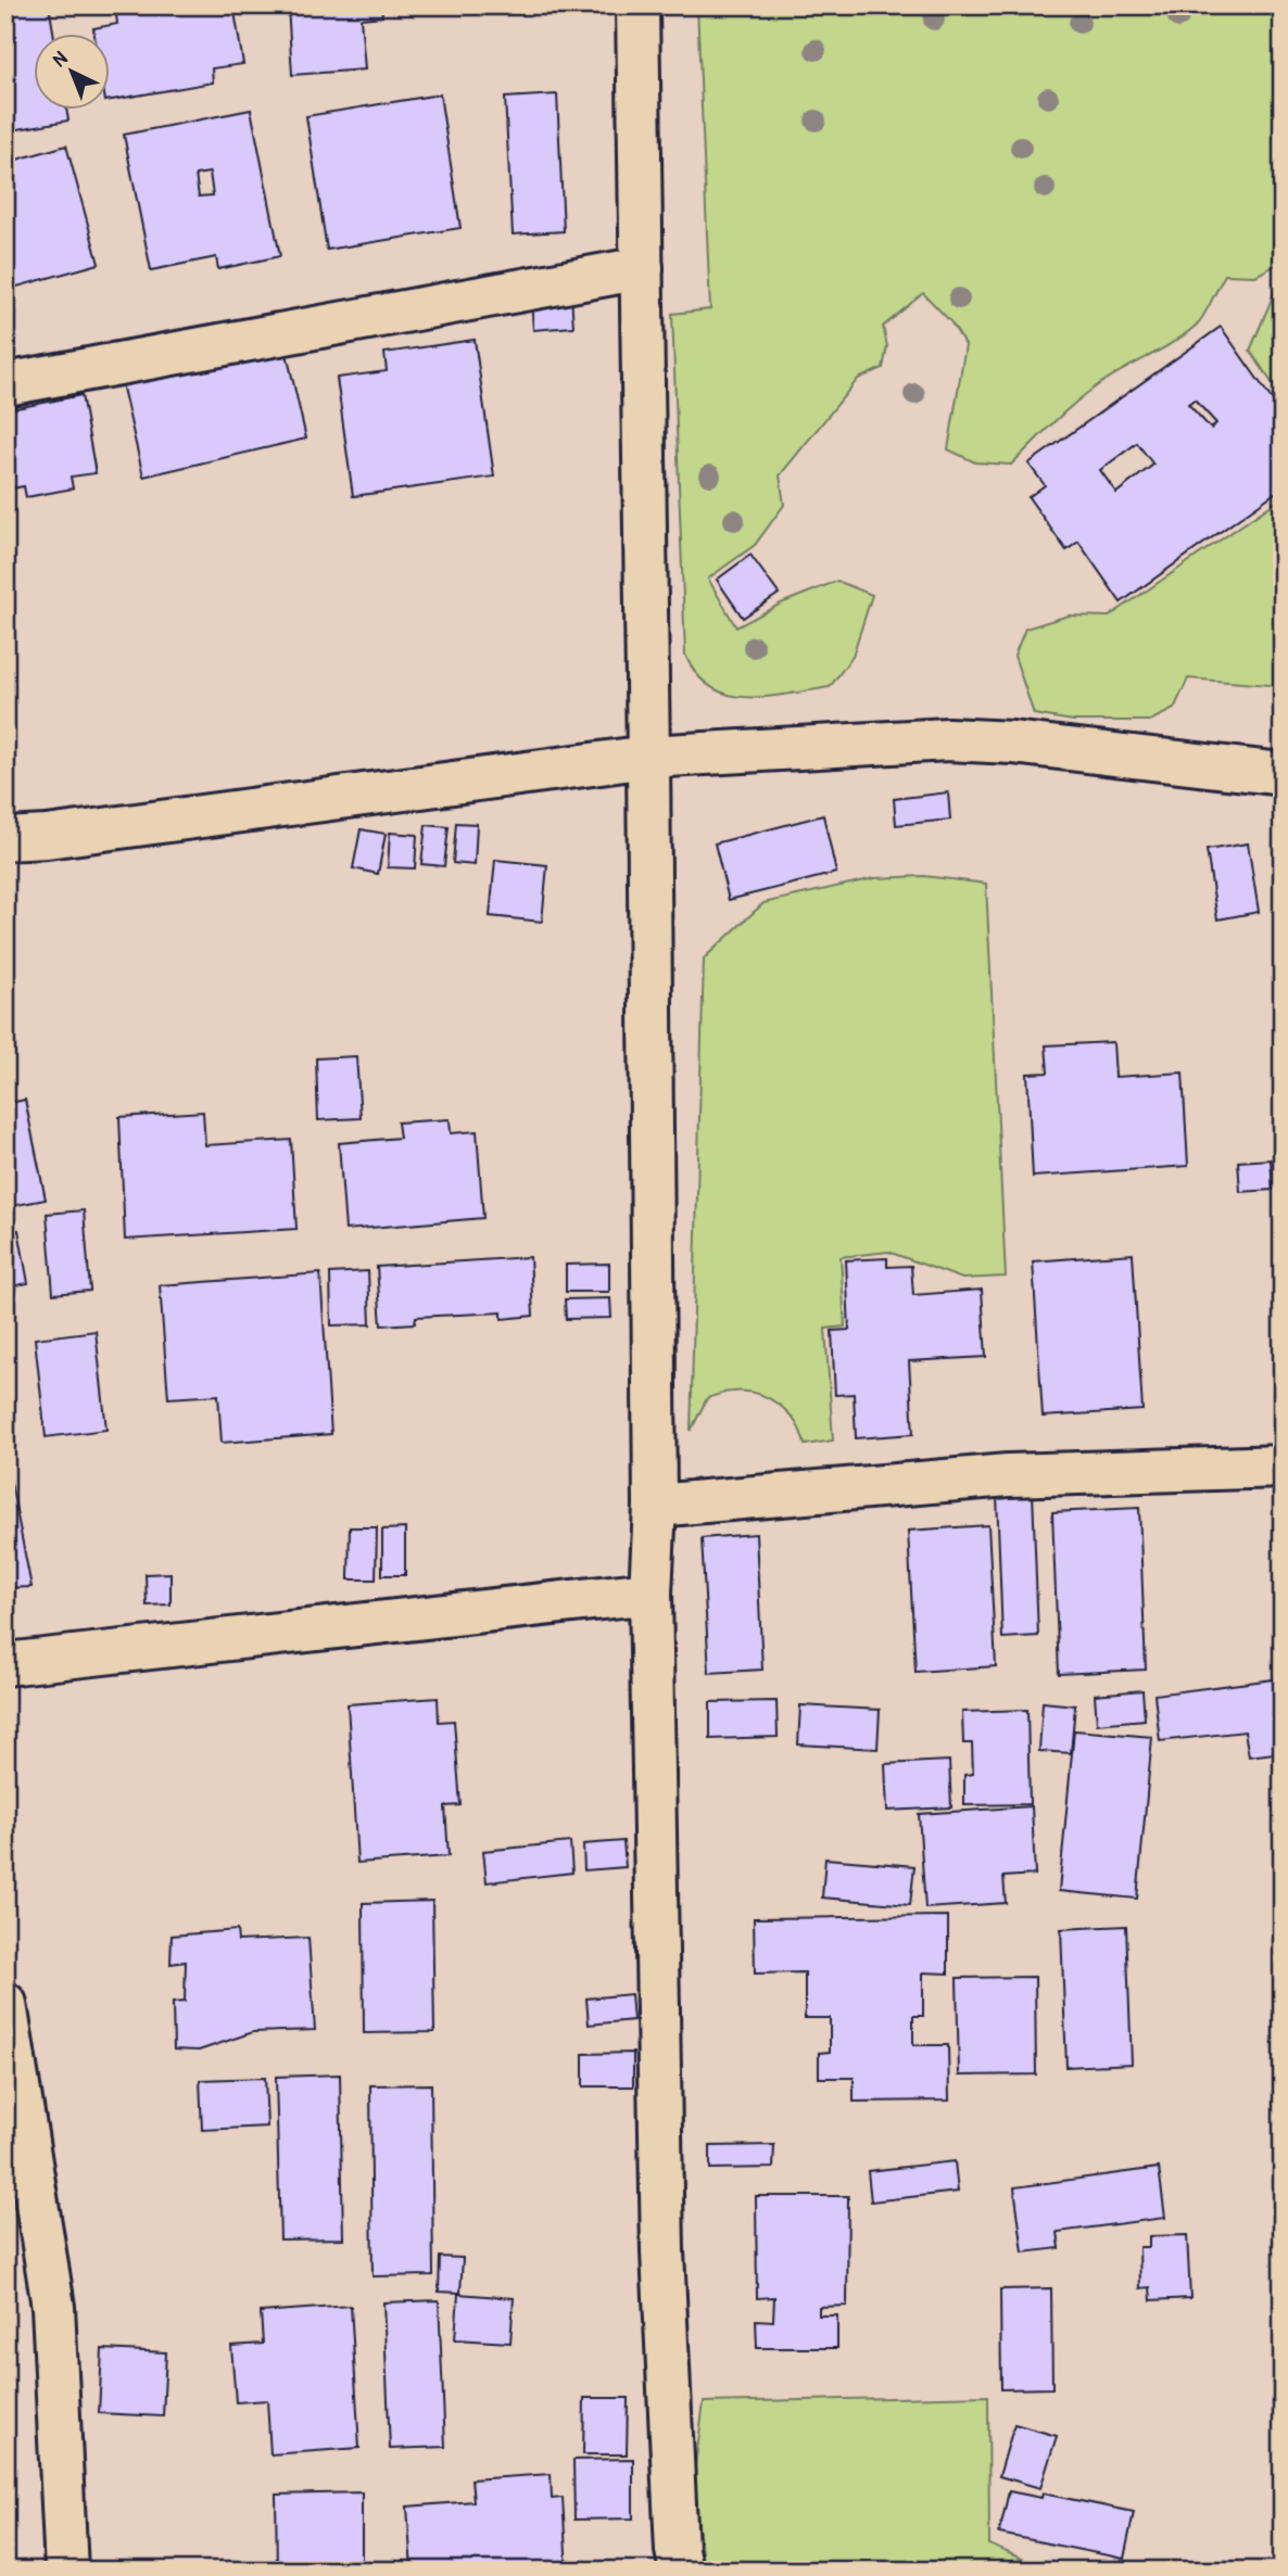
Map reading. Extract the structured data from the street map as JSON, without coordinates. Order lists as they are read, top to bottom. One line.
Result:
{"north":"top left"}
